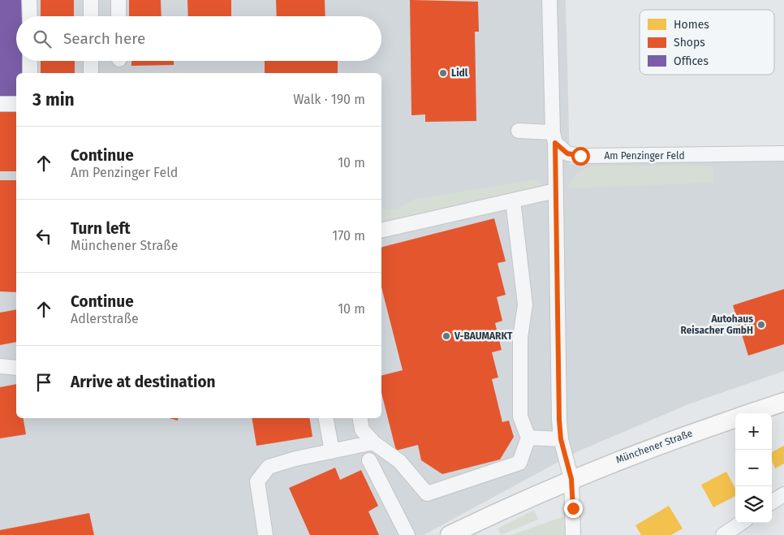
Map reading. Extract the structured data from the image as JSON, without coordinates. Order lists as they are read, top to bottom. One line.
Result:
{"streets":{"main road":["Münchener Straße"],"street":["Am Penzinger Feld"]},"places":["Lidl","Autohaus Reisacher GmbH","V-BAUMARKT"],"legend":["Homes","Shops","Offices"],"page":{"search":"Search here","heading":["3 min","Walk · 190 m"],"list":[["Continue","Am Penzinger Feld","10 m"],["Turn left","Münchener Straße","170 m"],["Continue","Adlerstraße","10 m"],"Arrive at destination"],"map_buttons":["+","−"]}}
